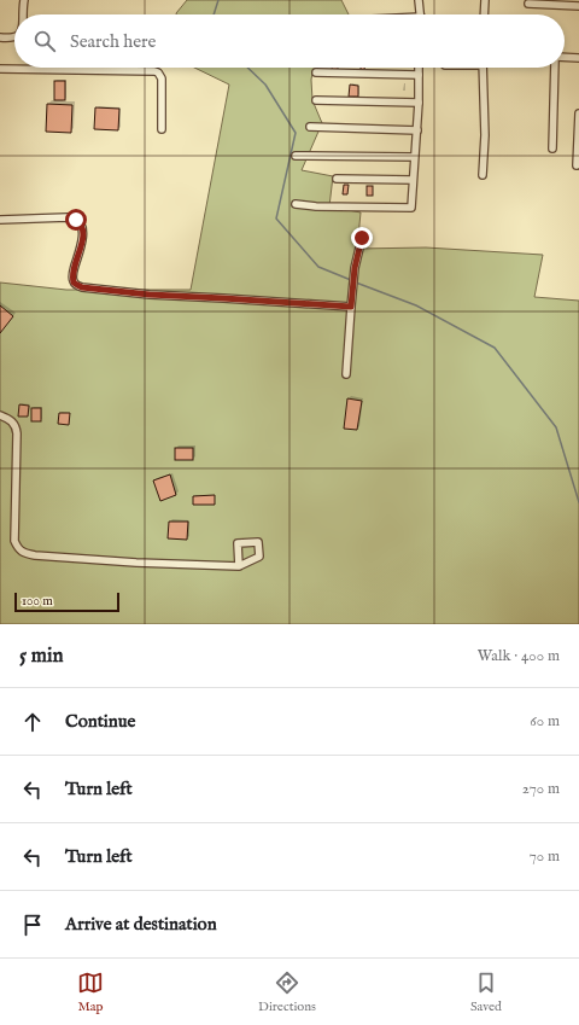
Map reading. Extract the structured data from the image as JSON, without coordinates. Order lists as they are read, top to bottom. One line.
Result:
{"scale_bar":"100 m","page":{"search":"Search here","scale":"100 m","heading":["5 min","Walk · 400 m"],"list":[["Continue","60 m"],["Turn left","270 m"],["Turn left","70 m"],"Arrive at destination"],"nav":["Map","Directions","Saved"]}}
